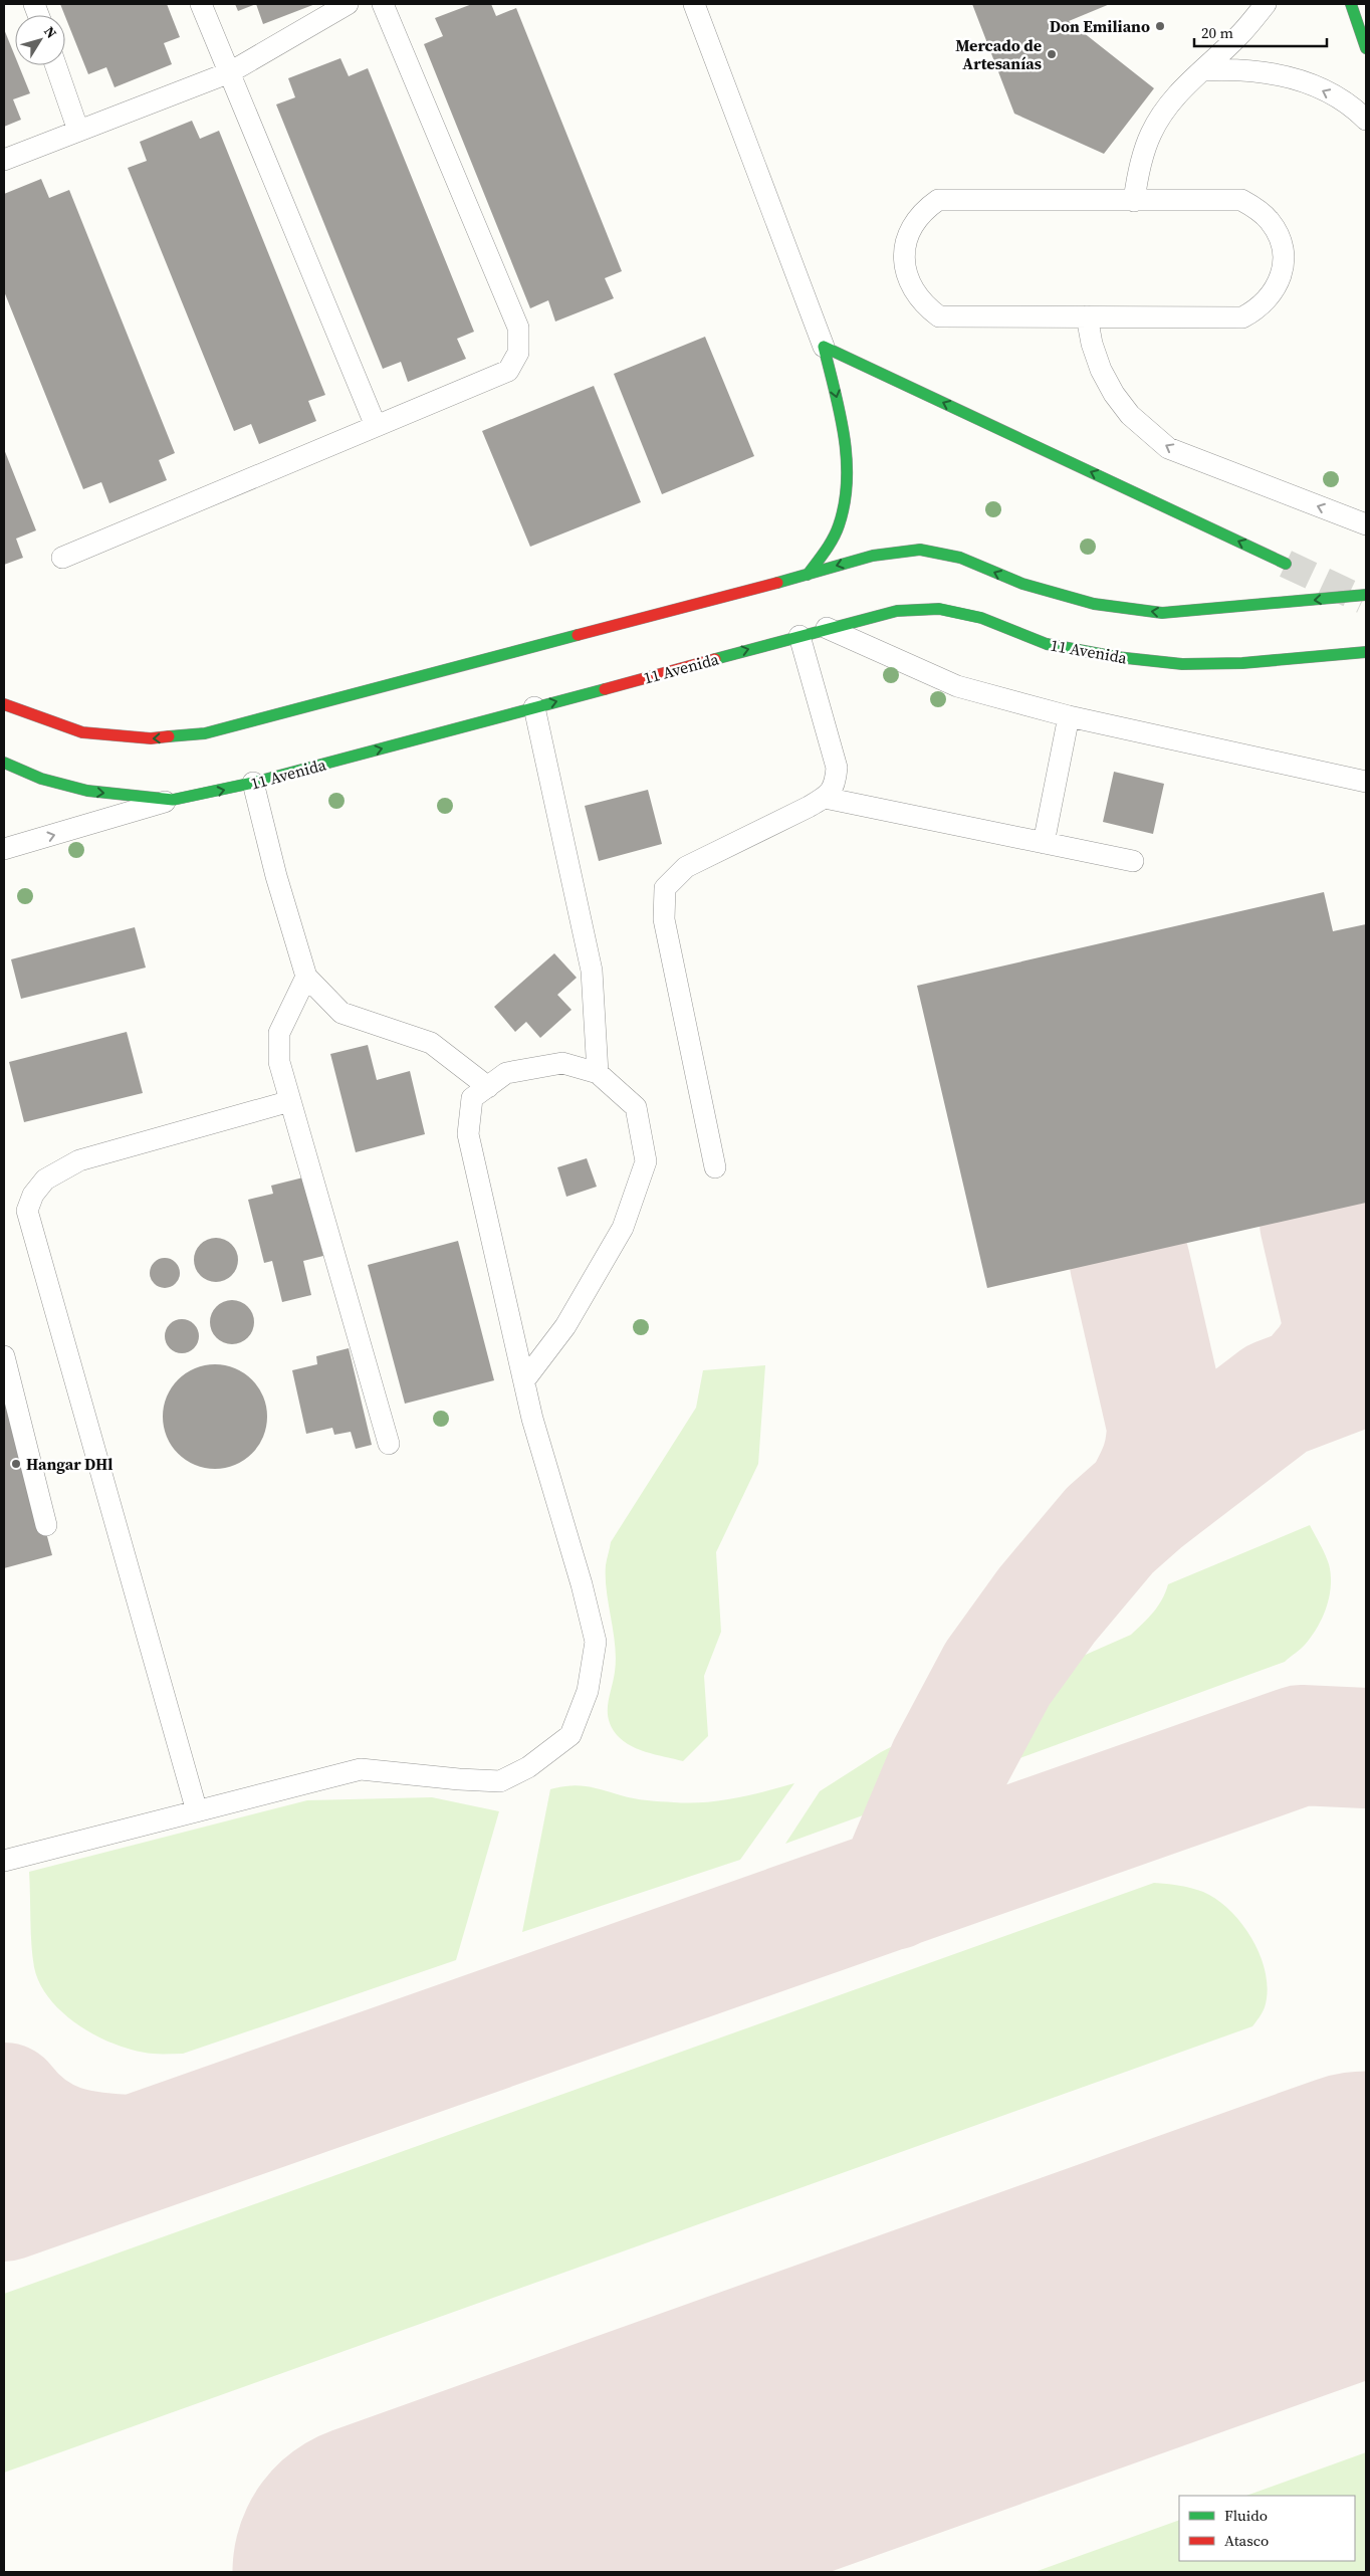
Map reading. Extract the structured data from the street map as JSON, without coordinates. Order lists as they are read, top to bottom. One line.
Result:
{"streets":{"main road":["11 Avenida"]},"places":["Don Emiliano","Mercado de Artesanías","Hangar DHl"],"legend":["Fluido","Atasco"],"scale_bar":"20 m","north":"top right"}
